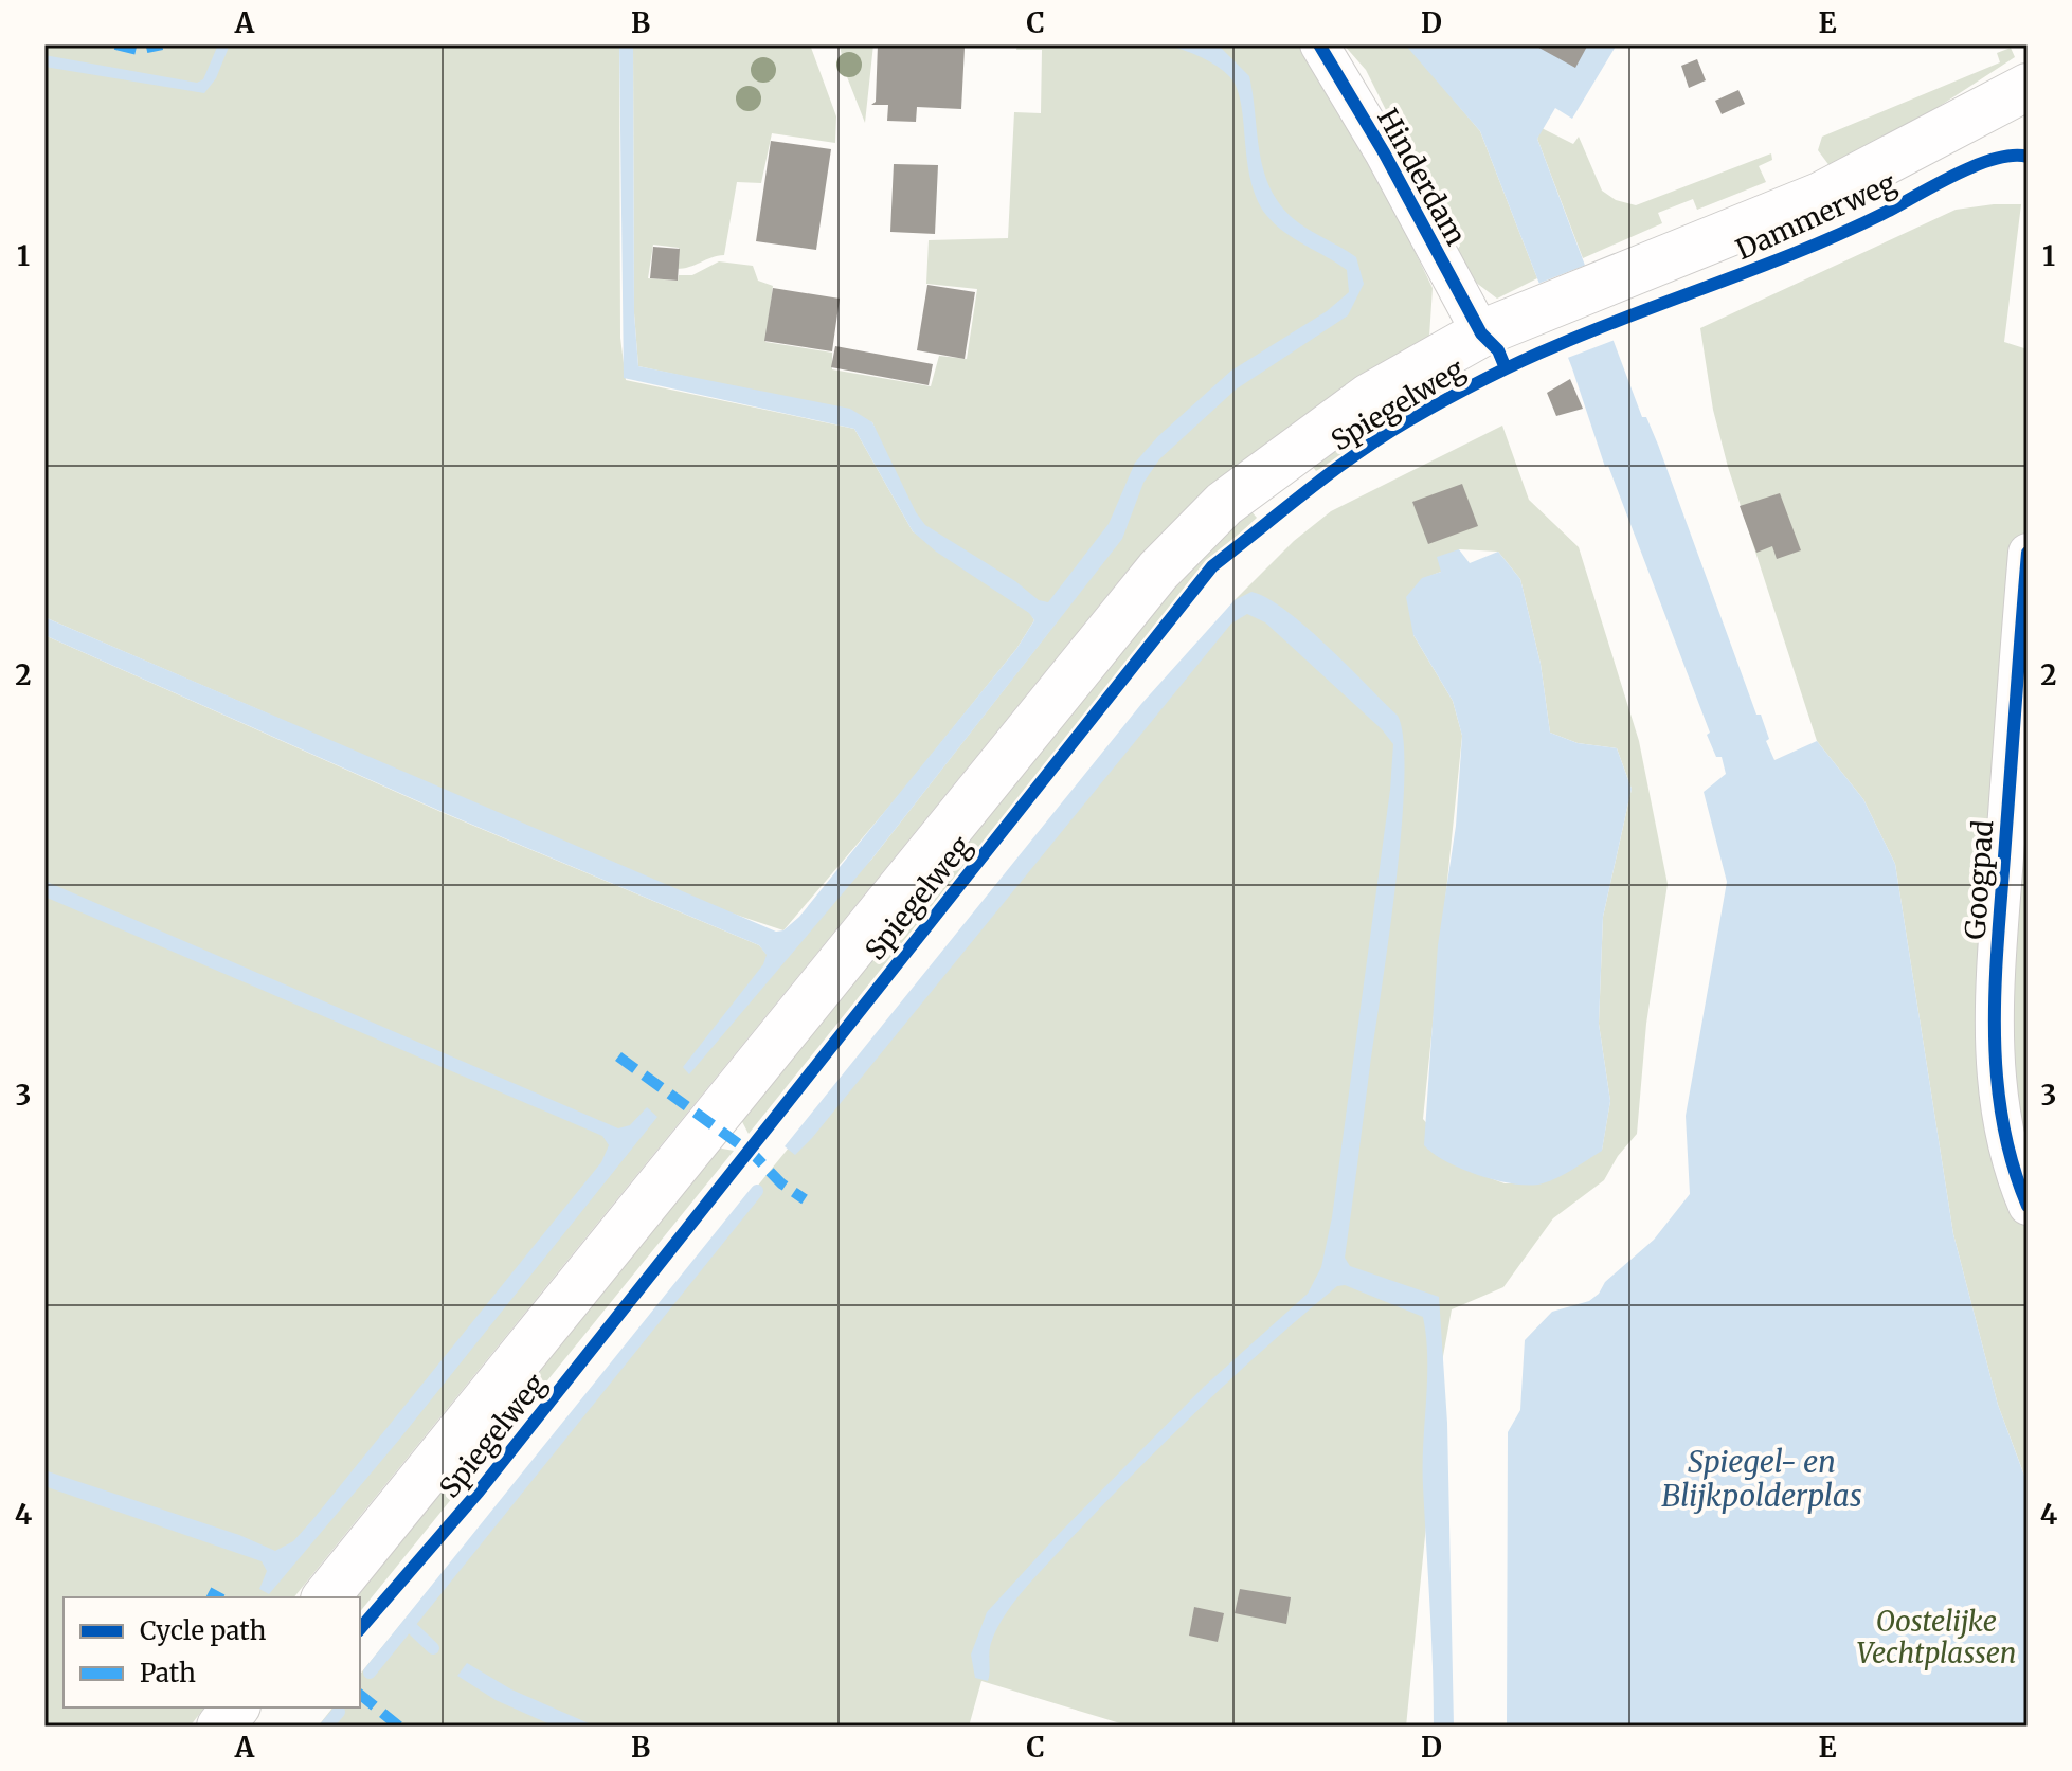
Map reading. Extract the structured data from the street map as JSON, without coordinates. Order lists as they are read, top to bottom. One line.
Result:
{"streets":{"main road":["Dammerweg","Spiegelweg"],"street":["Hinderdam","Googpad"]},"crossings":[["Hinderdam","Spiegelweg"],["Dammerweg","Spiegelweg"]],"water":["Spiegel- en Blijkpolderplas"],"parks":["Oostelijke Vechtplassen"],"legend":["Cycle path","Path"],"grid":{"columns":["A","B","C","D","E"],"rows":["1","2","3","4"]}}
